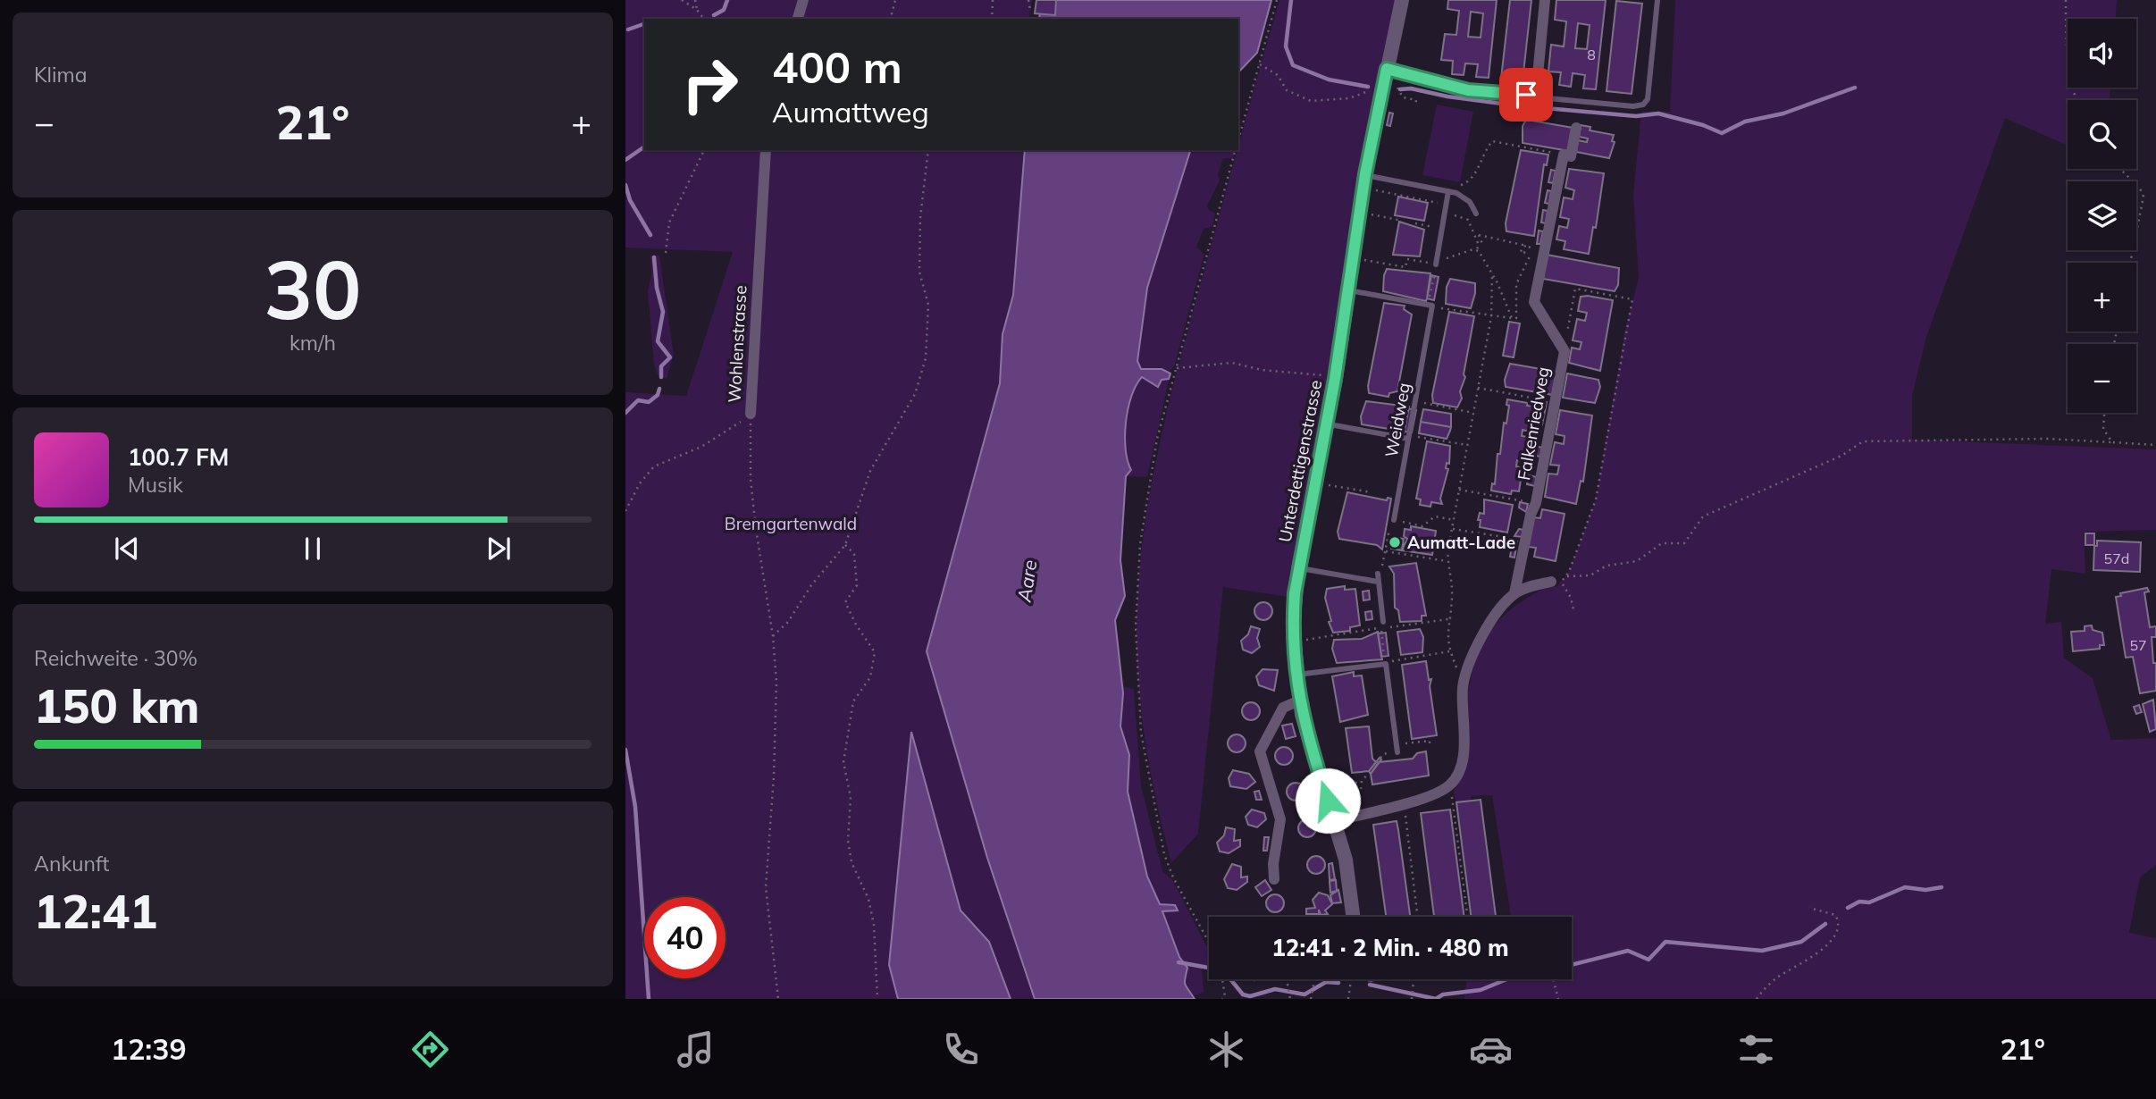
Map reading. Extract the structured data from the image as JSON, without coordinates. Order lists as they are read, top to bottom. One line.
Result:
{"streets":{"street":["Wohlenstrasse","Falkenriedweg","Unterdettigenstrasse"],"lane":["Weidweg"]},"water":["Aare"],"parks":["Bremgartenwald"],"places":["Aumatt-Lade"],"house_numbers":["8","57d","57"],"page":{"tile":["Klima",["30","km/h"],["Reichweite · 30%","150 km"],["Ankunft","12:41"]],"map_buttons":["+","−"],"turn":["400 m","Aumattweg"],"heat":["−","21°","+"],"song":["100.7 FM","Musik"],"limit":"40","trip":"12:41 · 2 Min. · 480 m","tabs":["12:39","21°"]}}
